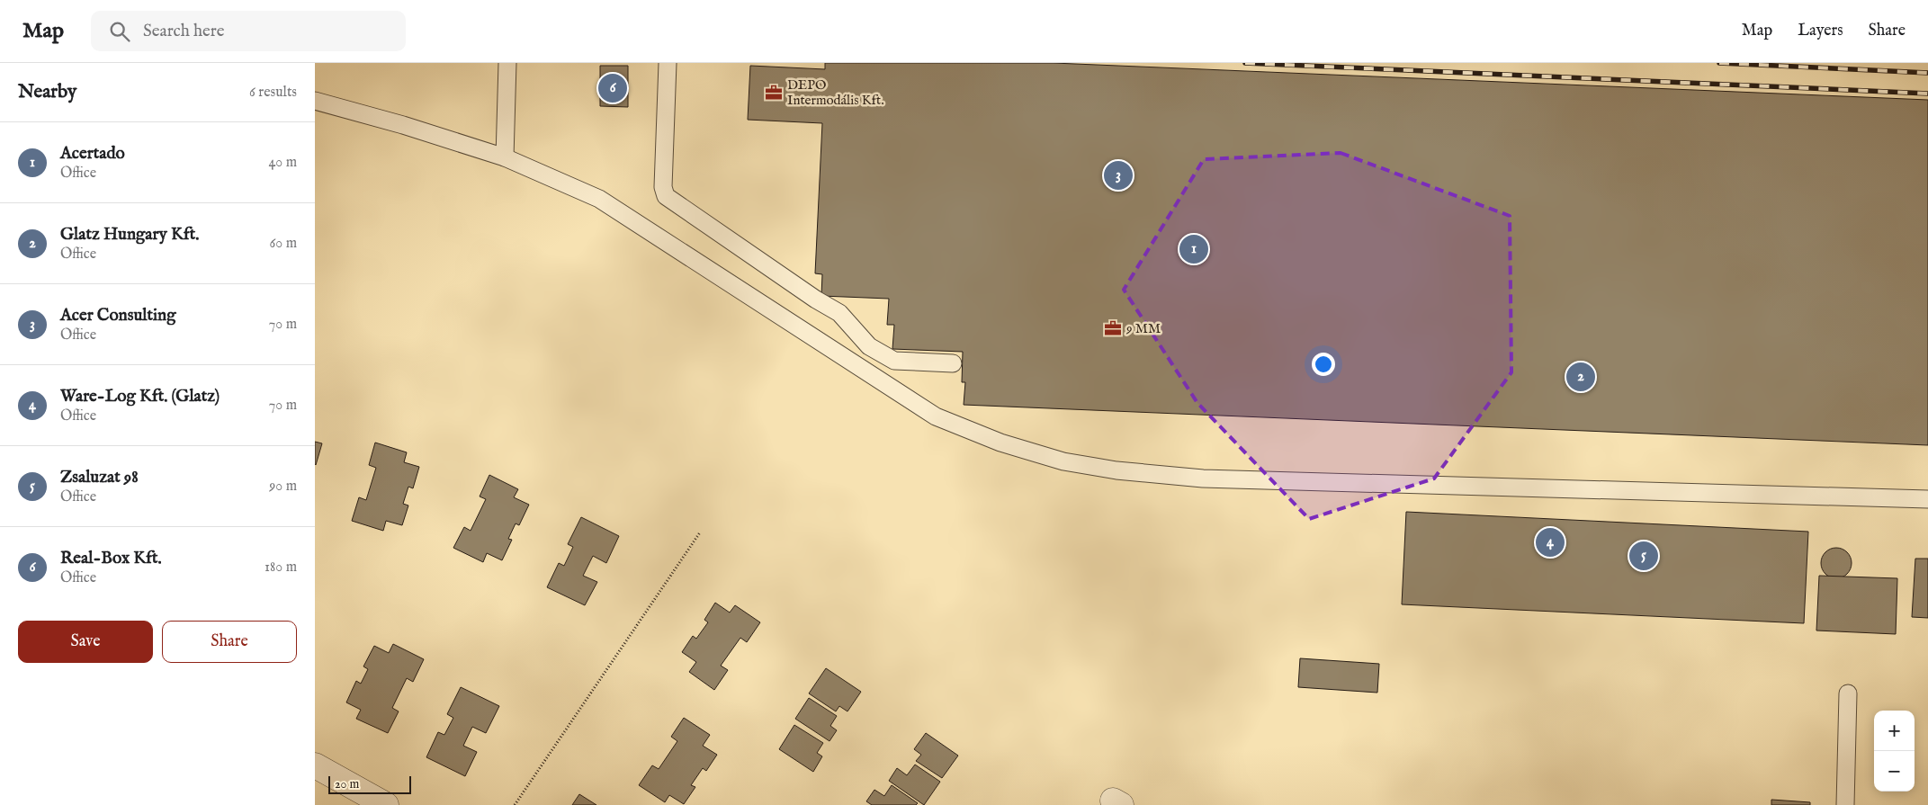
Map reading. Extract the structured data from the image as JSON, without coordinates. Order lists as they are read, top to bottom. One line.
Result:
{"places":{"office":["DEPO Intermodális Kft.","9 MM"]},"scale_bar":"20 m","page":{"header":"Map","search":"Search here","nav":["Map","Layers","Share"],"heading":["Nearby","6 results"],"pins":["6","3","1","2","4","5"],"list":[{"mark":"1","name":"Acertado","note":"Office","value":"40 m"},{"mark":"2","name":"Glatz Hungary Kft.","note":"Office","value":"60 m"},{"mark":"3","name":"Acer Consulting","note":"Office","value":"70 m"},{"mark":"4","name":"Ware-Log Kft. (Glatz)","note":"Office","value":"70 m"},{"mark":"5","name":"Zsaluzat 98","note":"Office","value":"90 m"},{"mark":"6","name":"Real-Box Kft.","note":"Office","value":"180 m"}],"buttons":["Save","Share"],"map_buttons":["+","−"],"scale":"20 m"}}
